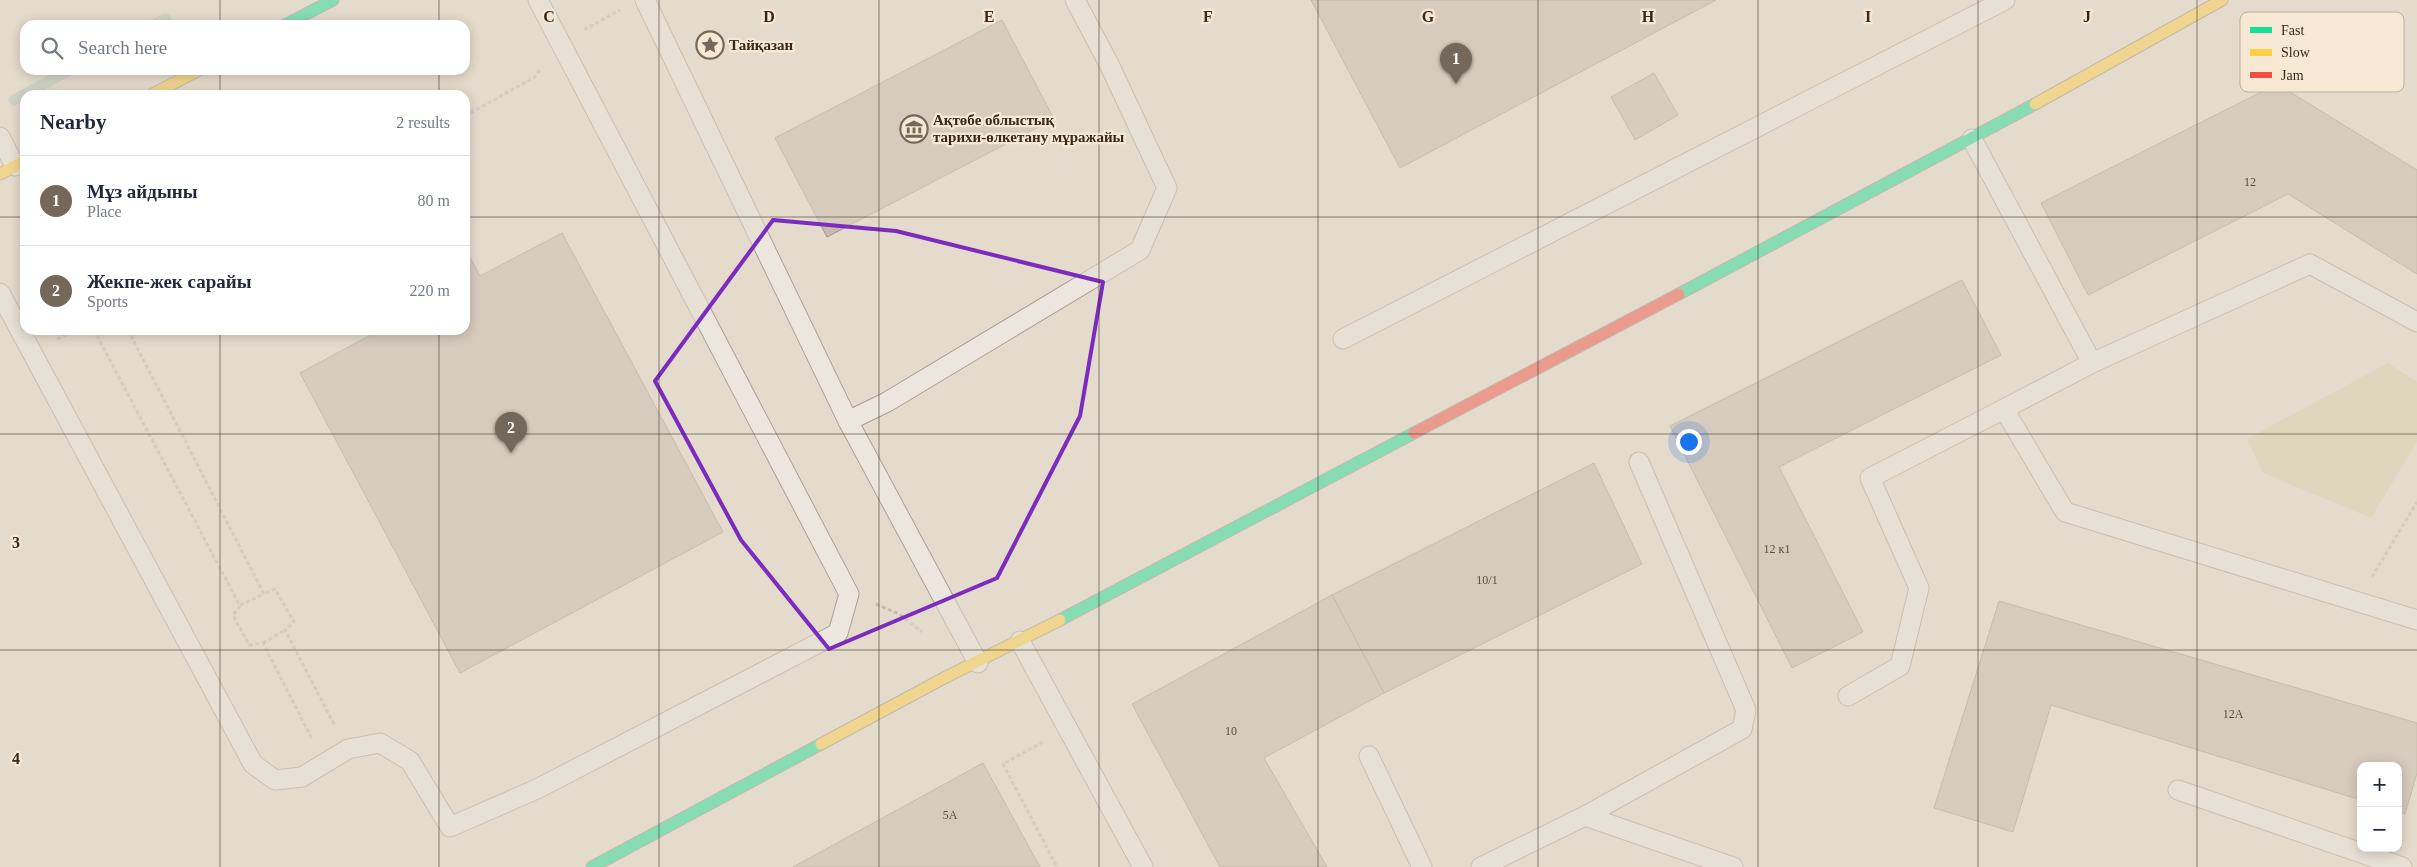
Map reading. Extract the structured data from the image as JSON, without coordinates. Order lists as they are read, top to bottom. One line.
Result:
{"places":{"place":["Тайқазан"],"museum":["Ақтөбе облыстық тарихи-өлкетану мұражайы"]},"house_numbers":["12","12 к1","10/1","12А","10","5А"],"legend":["Fast","Slow","Jam"],"page":{"search":"Search here","pins":["1","2"],"heading":["Nearby","2 results"],"list":[{"mark":"1","name":"Мұз айдыны","note":"Place","value":"80 m"},{"mark":"2","name":"Жекпе-жек сарайы","note":"Sports","value":"220 m"}],"map_buttons":["+","−"]},"grid":{"columns":["C","D","E","F","G","H","I","J"],"rows":["3","4"]}}
